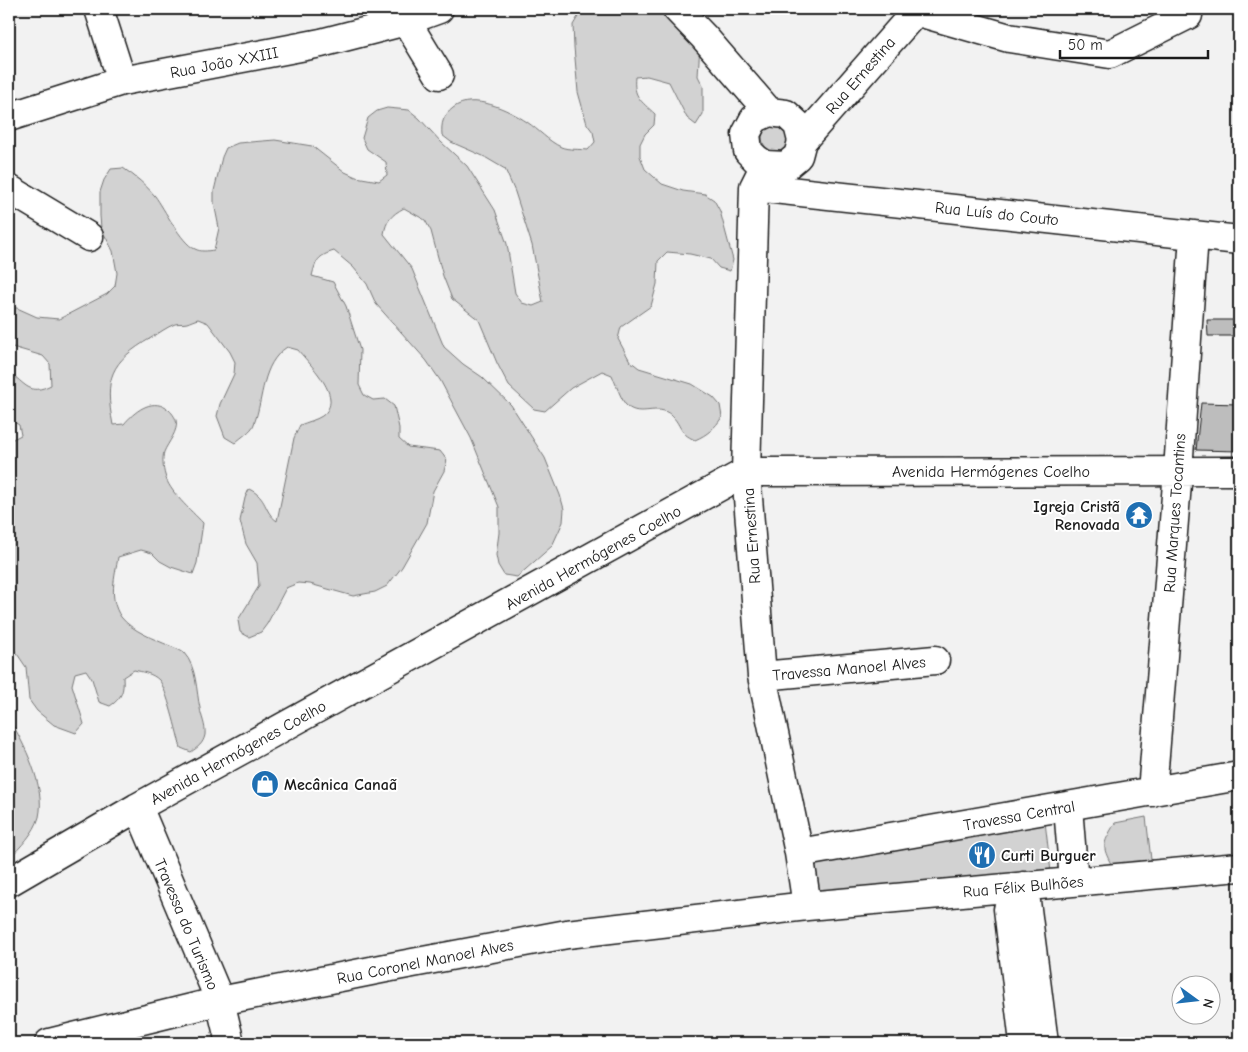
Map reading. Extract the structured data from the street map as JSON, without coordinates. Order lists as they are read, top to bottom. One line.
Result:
{"streets":{"street":["Rua João XXIII","Rua Ernestina","Rua Luís do Couto","Avenida Hermógenes Coelho","Rua Marques Tocantins","Travessa Manoel Alves","Travessa Central","Rua Félix Bulhões","Travessa do Turismo","Rua Coronel Manoel Alves"]},"crossings":[["Rua Ernestina","Rua Luís do Couto"],["Rua Ernestina","Avenida Hermógenes Coelho"],["Rua Ernestina","Travessa Manoel Alves"],["Rua Ernestina","Travessa Central"],["Rua Ernestina","Rua Félix Bulhões"],["Rua Ernestina","Rua Coronel Manoel Alves"],["Rua Luís do Couto","Rua Marques Tocantins"],["Avenida Hermógenes Coelho","Rua Marques Tocantins"],["Avenida Hermógenes Coelho","Travessa do Turismo"],["Rua Marques Tocantins","Travessa Central"],["Rua Félix Bulhões","Rua Coronel Manoel Alves"],["Travessa do Turismo","Rua Coronel Manoel Alves"]],"places":{"temple":["Igreja Cristã Renovada"],"shop":["Mecânica Canaã"],"restaurant":["Curti Burguer"]},"scale_bar":"50 m","north":"right"}
